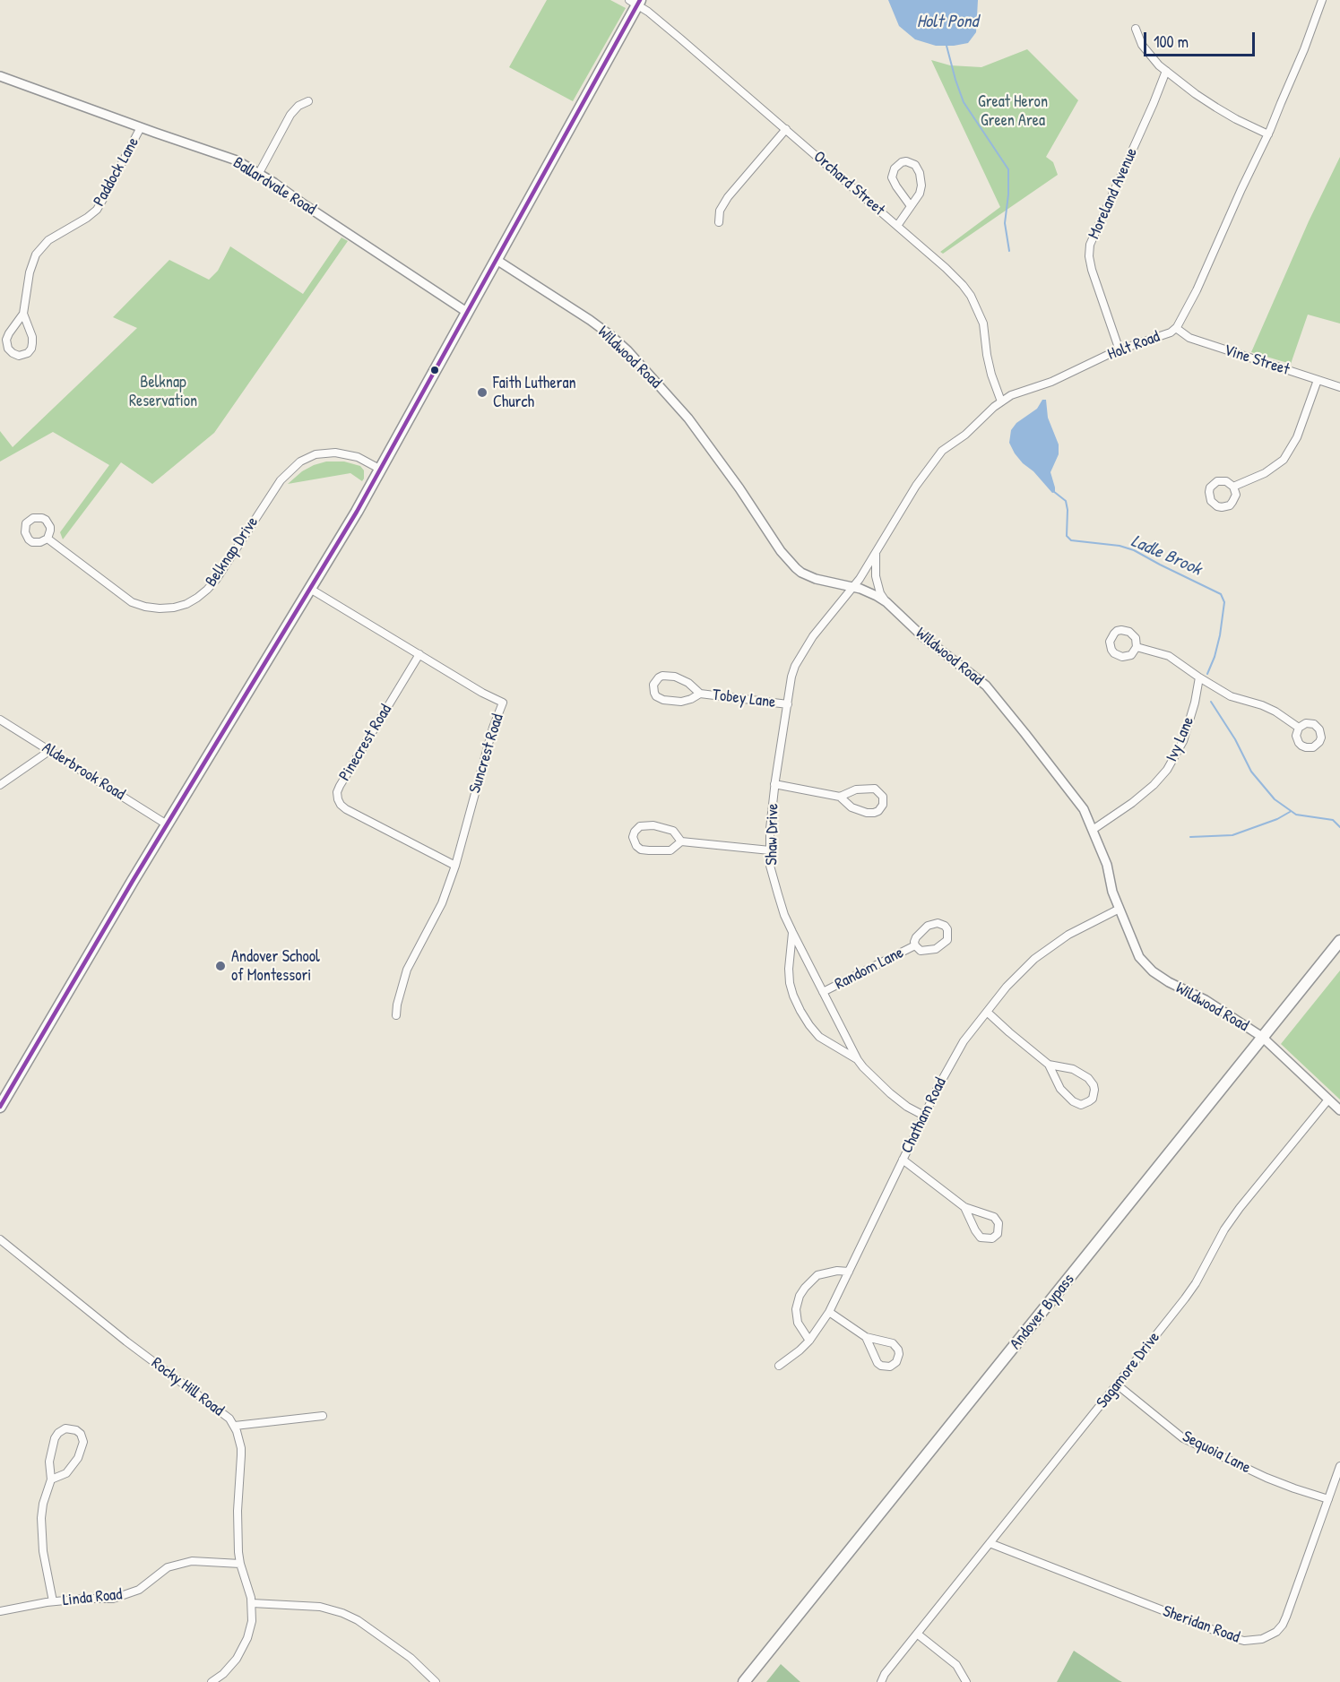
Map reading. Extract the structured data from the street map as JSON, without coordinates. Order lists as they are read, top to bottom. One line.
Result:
{"streets":{"main road":["Andover Bypass"],"street":["Paddock Lane","Orchard Street","Ballardvale Road","Moreland Avenue","Holt Road","Wildwood Road","Vine Street","Belknap Drive","Tobey Lane","Ivy Lane","Pinecrest Road","Suncrest Road","Alderbrook Road","Shaw Drive","Random Lane","Chatham Road","Sagamore Drive","Rocky Hill Road","Sequoia Lane","Linda Road","Sheridan Road"]},"crossings":[["Paddock Lane","Ballardvale Road"],["Orchard Street","Holt Road"],["Moreland Avenue","Holt Road"],["Holt Road","Wildwood Road"],["Holt Road","Vine Street"],["Holt Road","Shaw Drive"],["Wildwood Road","Ivy Lane"],["Wildwood Road","Shaw Drive"],["Wildwood Road","Chatham Road"],["Wildwood Road","Andover Bypass"],["Wildwood Road","Sagamore Drive"],["Tobey Lane","Shaw Drive"],["Pinecrest Road","Suncrest Road"],["Shaw Drive","Random Lane"],["Shaw Drive","Chatham Road"],["Sagamore Drive","Sequoia Lane"],["Sagamore Drive","Sheridan Road"],["Rocky Hill Road","Linda Road"],["Sequoia Lane","Sheridan Road"]],"water":["Holt Pond","Ladle Brook"],"parks":["Great Heron Green Area","Belknap Reservation"],"places":["Faith Lutheran Church","Andover School of Montessori"],"scale_bar":"100 m"}
